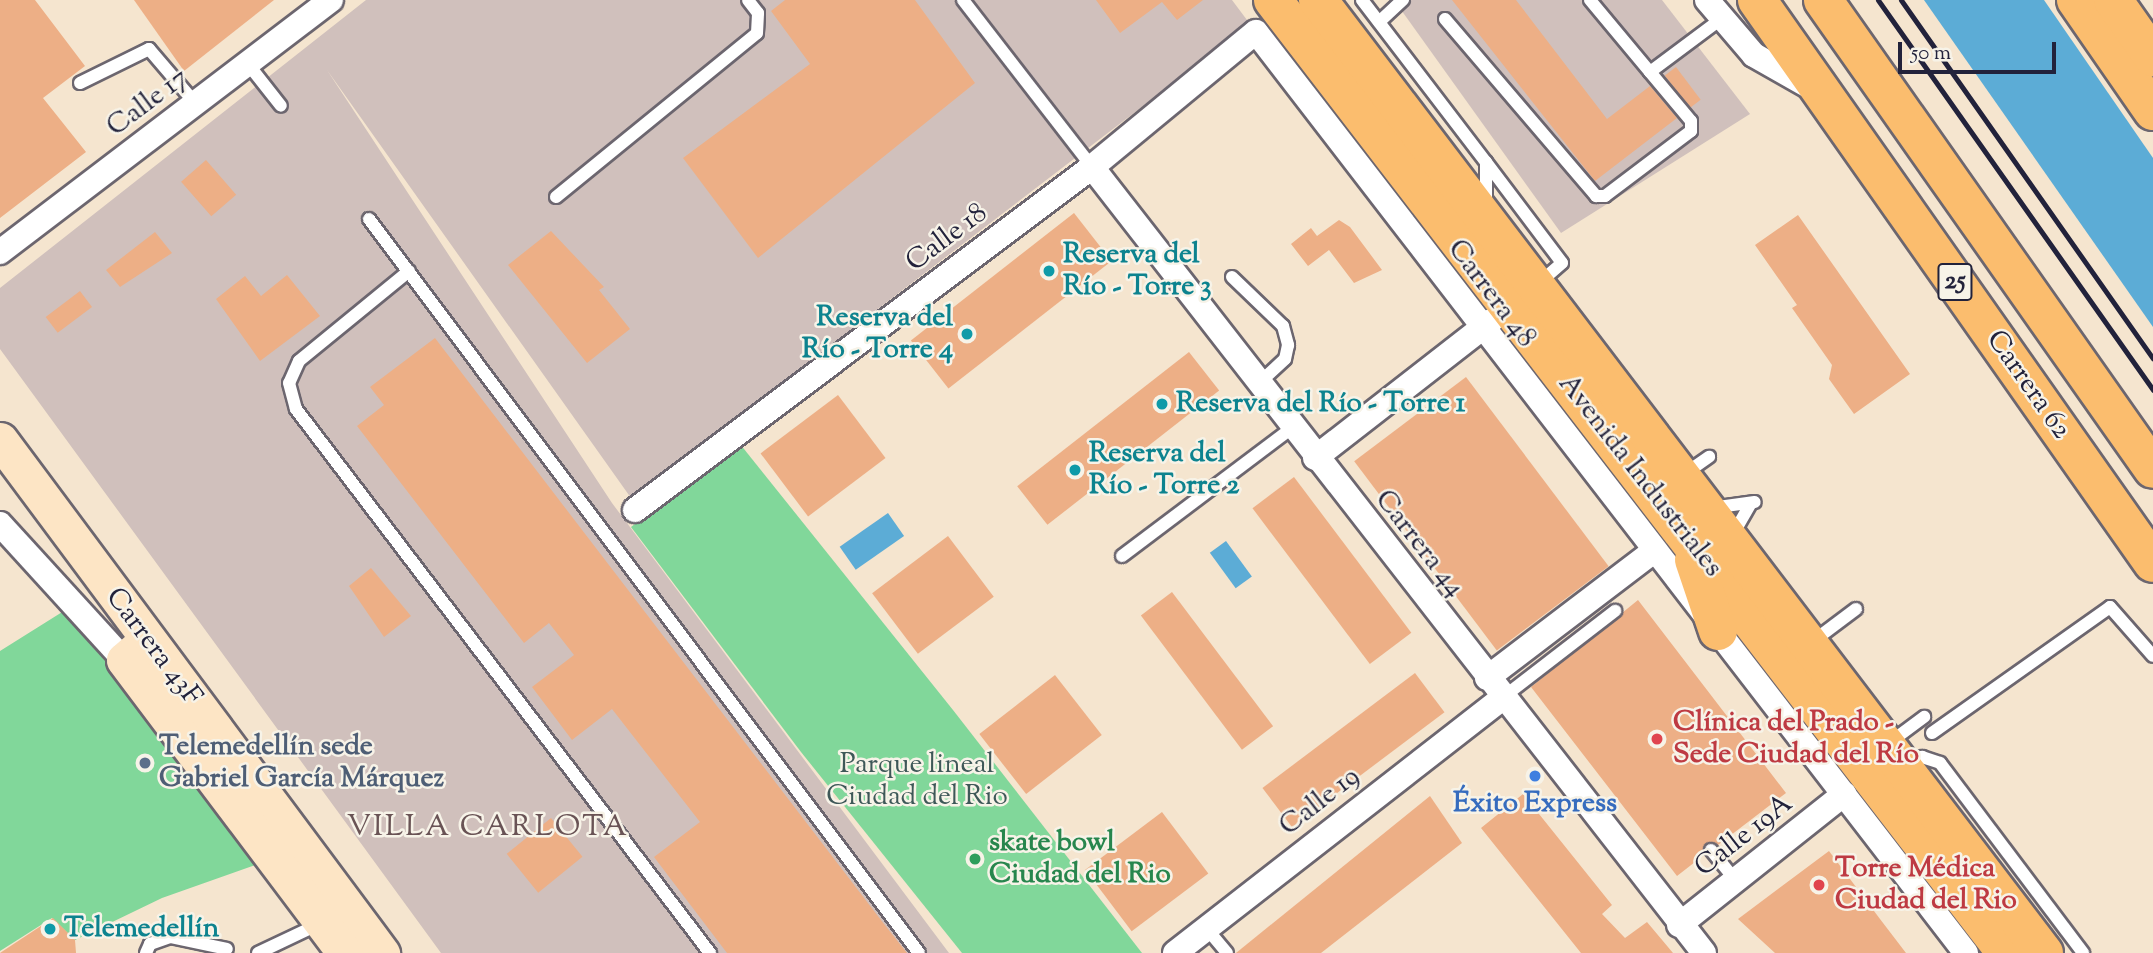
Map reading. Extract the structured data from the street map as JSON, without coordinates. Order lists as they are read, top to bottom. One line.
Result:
{"streets":{"main road":["25","Carrera 62","Avenida Industriales"],"street":["Calle 17","Calle 18","Carrera 48","Carrera 44","Carrera 43F","Calle 19","Calle 19A"]},"crossings":[["Calle 18","Avenida Industriales"],["Calle 18","Carrera 44"],["Carrera 48","Avenida Industriales"],["Carrera 48","Calle 19A"],["Carrera 44","Calle 19"],["Carrera 44","Calle 19A"]],"districts":["VILLA CARLOTA"],"parks":["Parque lineal Ciudad del Rio"],"places":["Reserva del Río - Torre 3","Reserva del Río - Torre 4","Reserva del Río - Torre 1","Reserva del Río - Torre 2","Clínica del Prado - Sede Ciudad del Río","Telemedellín sede Gabriel García Márquez","Éxito Express","skate bowl Ciudad del Rio","Torre Médica Ciudad del Rio","Telemedellín"],"scale_bar":"50 m"}
